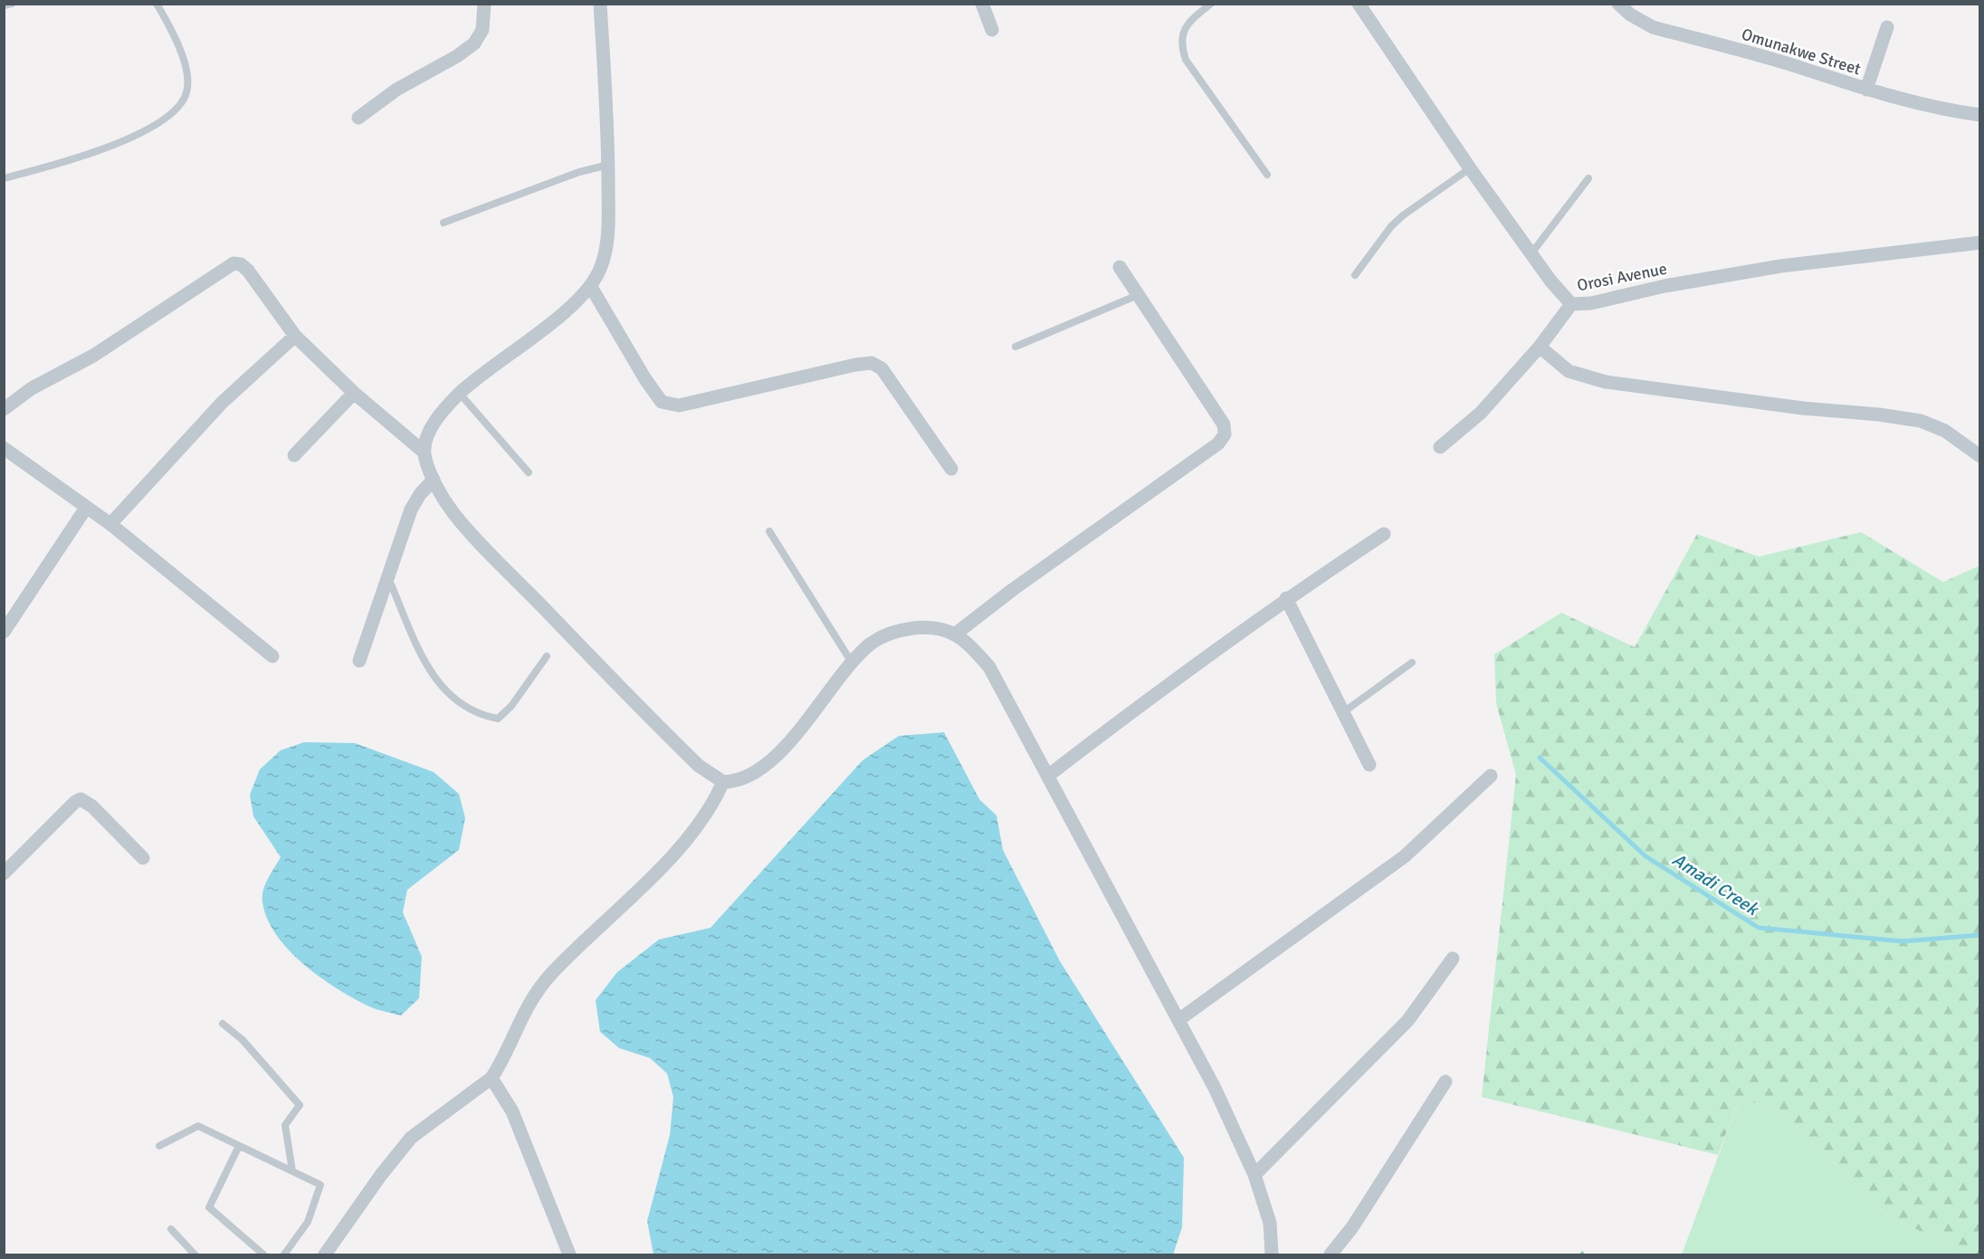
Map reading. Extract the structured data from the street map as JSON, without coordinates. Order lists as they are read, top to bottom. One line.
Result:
{"streets":{"street":["Omunakwe Street","Orosi Avenue"]},"water":["Amadi Creek"]}
